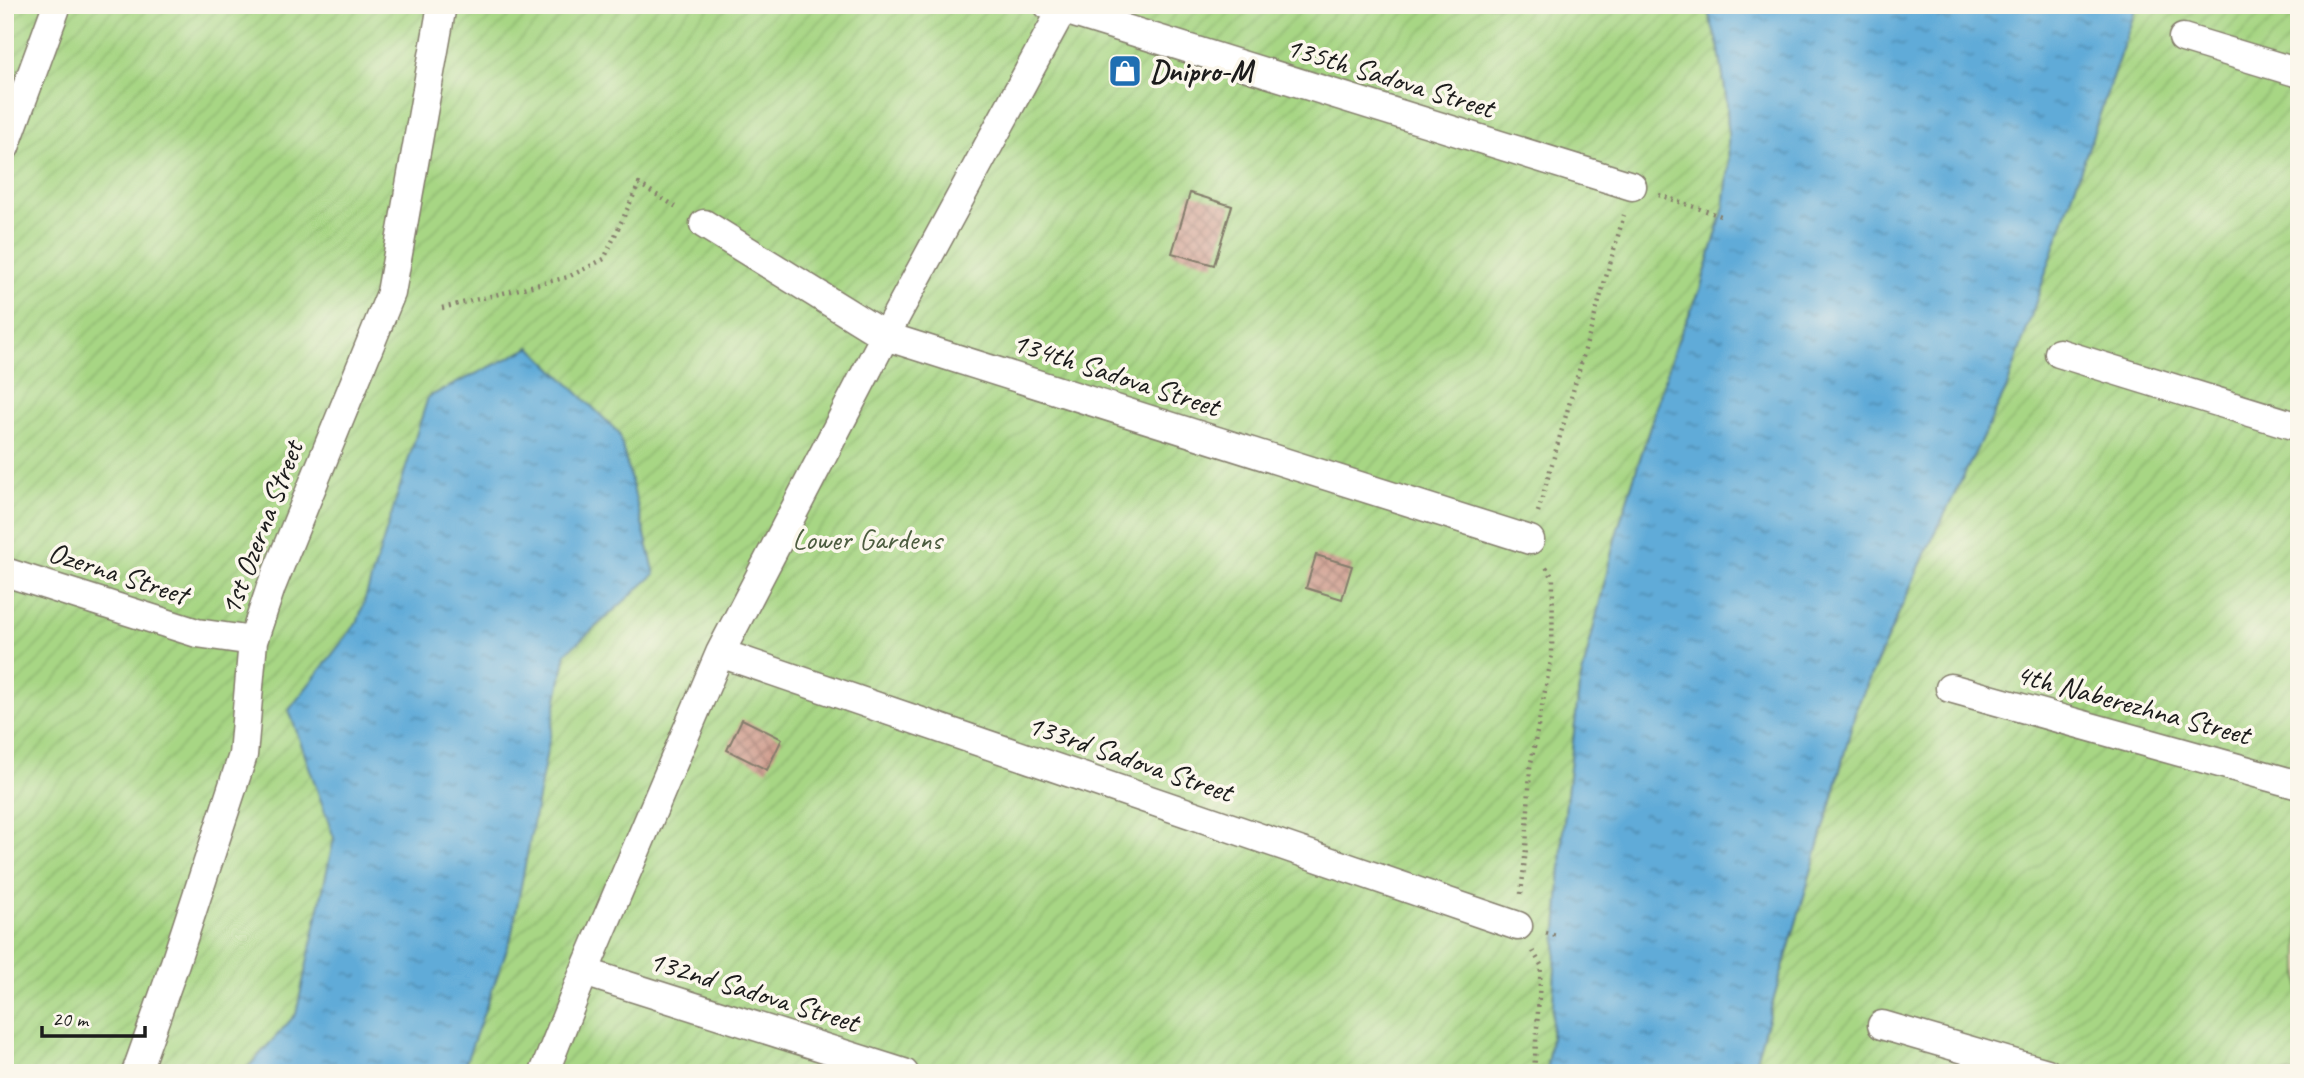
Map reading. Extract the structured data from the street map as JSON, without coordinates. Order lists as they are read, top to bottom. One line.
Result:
{"streets":{"street":["135th Sadova Street","134th Sadova Street","1st Ozerna Street","Ozerna Street","4th Naberezhna Street","133rd Sadova Street","132nd Sadova Street"]},"crossings":[["1st Ozerna Street","Ozerna Street"]],"parks":["Lower Gardens"],"places":{"shop":["Dnipro-M"]},"scale_bar":"20 m"}
